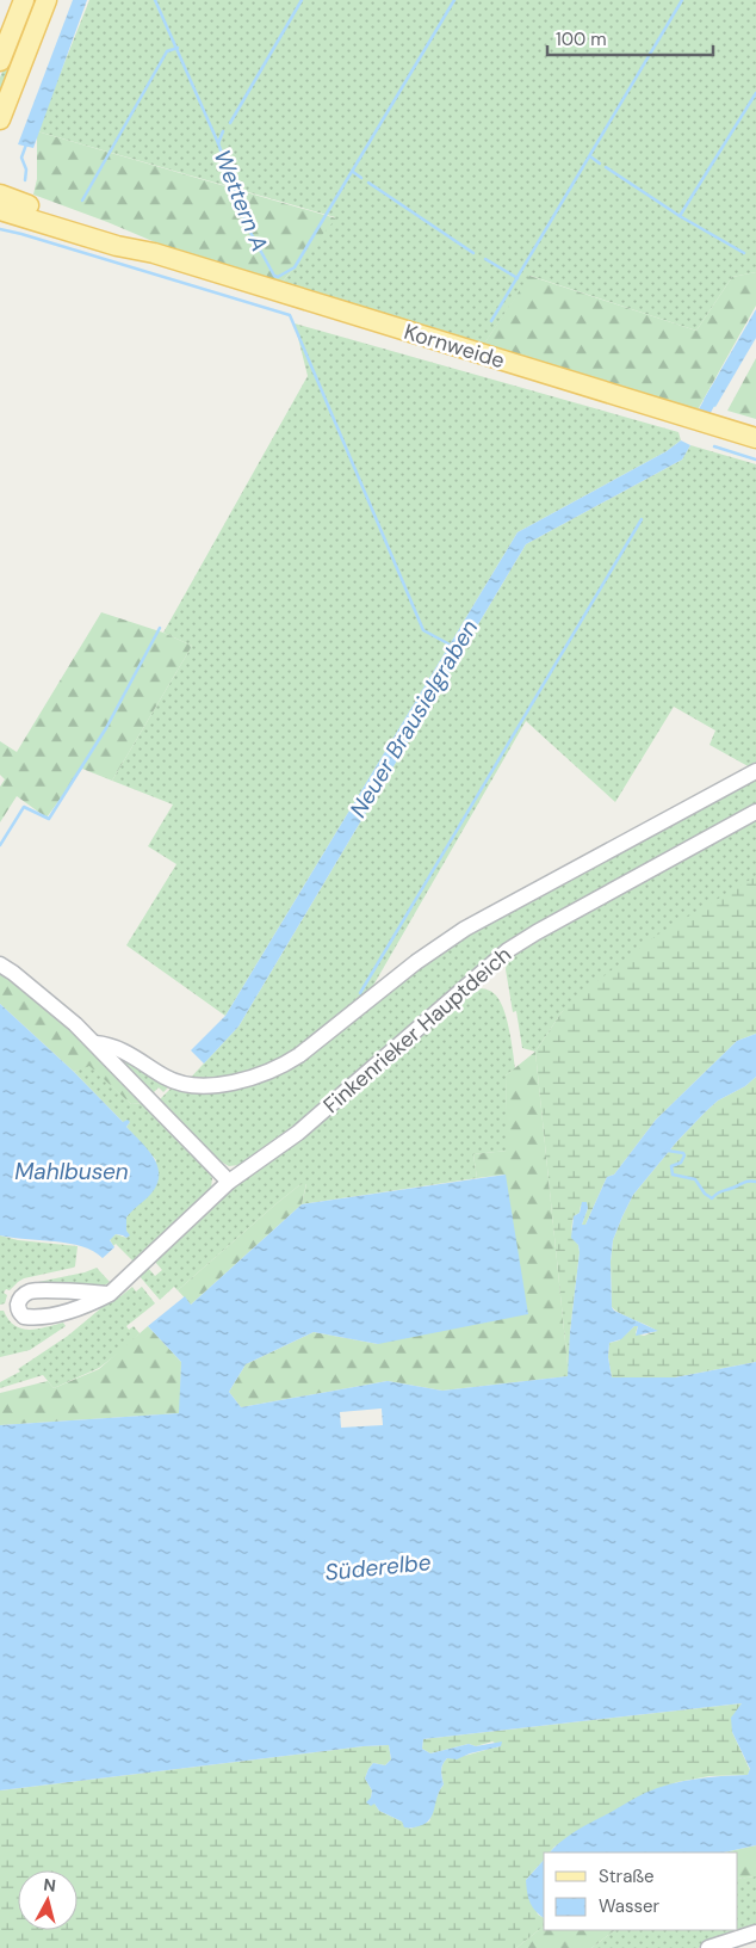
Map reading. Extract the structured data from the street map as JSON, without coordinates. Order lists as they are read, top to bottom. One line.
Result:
{"streets":{"main road":["Kornweide"],"street":["Finkenrieker Hauptdeich"]},"water":["Wettern A","Neuer Brausielgraben","Mahlbusen","Süderelbe"],"legend":["Straße","Wasser"],"scale_bar":"100 m","north":"top"}
